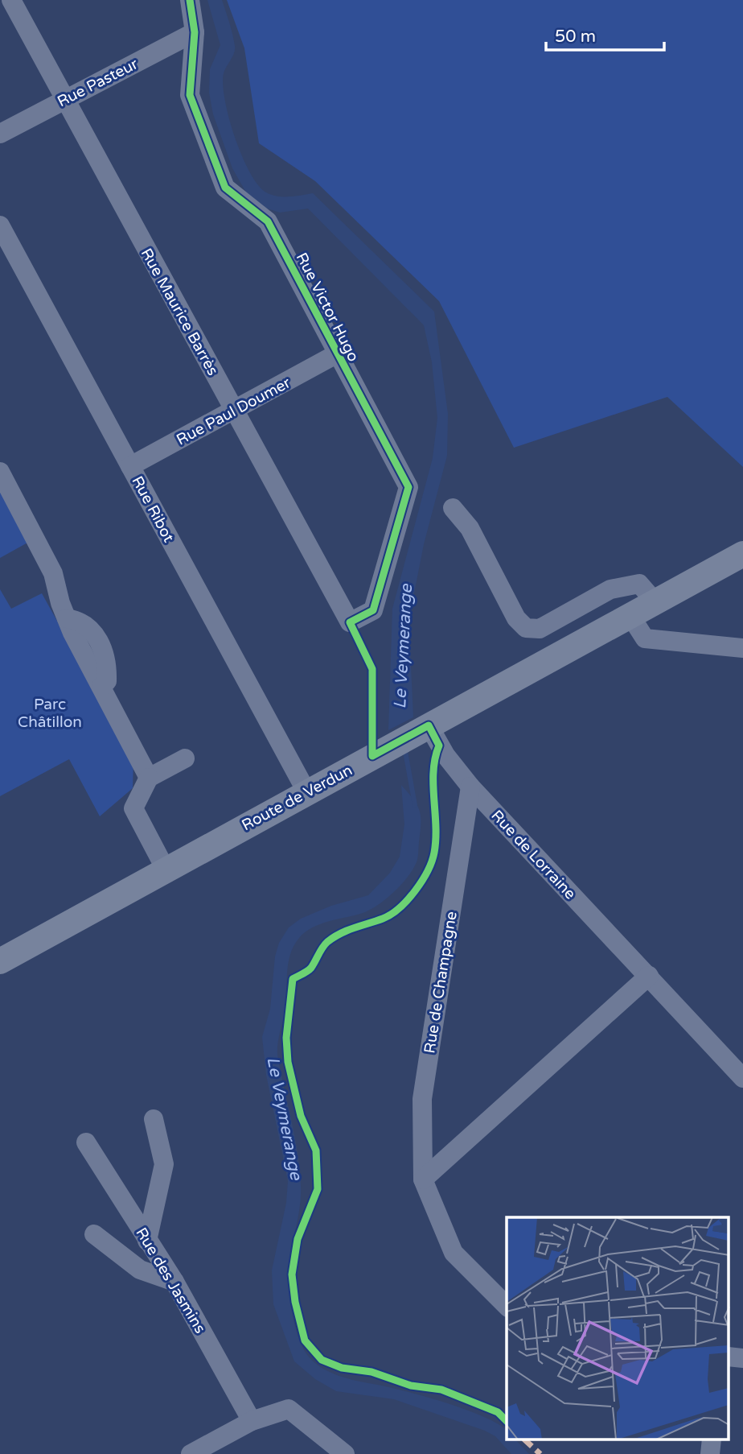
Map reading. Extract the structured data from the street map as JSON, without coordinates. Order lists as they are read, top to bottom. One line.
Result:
{"streets":{"main road":["Route de Verdun"],"street":["Rue Pasteur","Rue Victor Hugo","Rue Maurice Barrès","Rue Paul Doumer","Rue Ribot","Rue de Lorraine","Rue de Champagne","Rue des Jasmins"]},"crossings":[["Rue Pasteur","Rue Victor Hugo"],["Rue Pasteur","Rue Maurice Barrès"],["Rue Victor Hugo","Rue Maurice Barrès"],["Rue Victor Hugo","Rue Paul Doumer"],["Rue Maurice Barrès","Rue Paul Doumer"],["Rue Paul Doumer","Rue Ribot"],["Rue Ribot","Route de Verdun"],["Route de Verdun","Rue de Lorraine"],["Rue de Lorraine","Rue de Champagne"]],"water":["Le Veymerange"],"parks":["Parc Châtillon"],"scale_bar":"50 m"}
